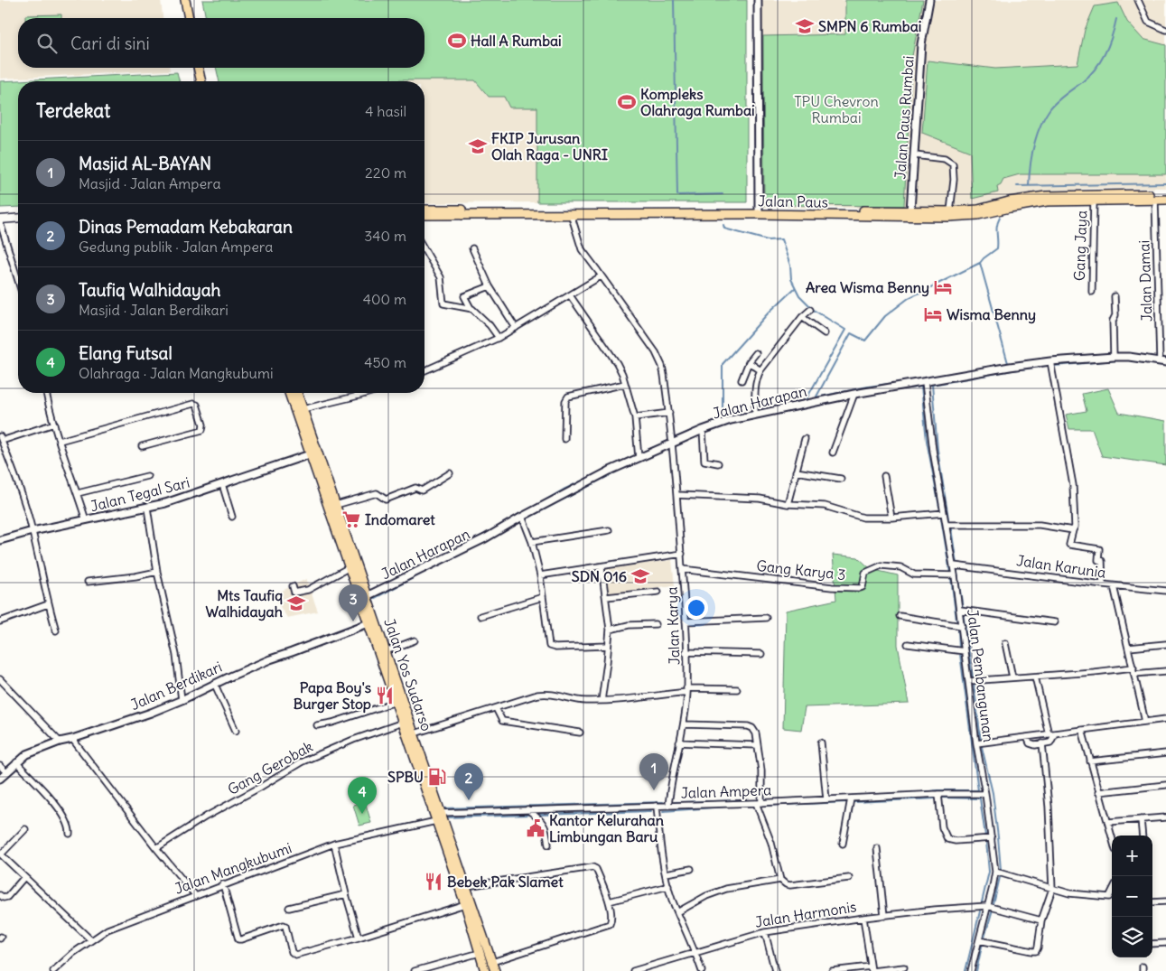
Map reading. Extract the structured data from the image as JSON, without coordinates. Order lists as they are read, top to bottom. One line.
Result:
{"streets":{"main road":["Jalan Paus","Jalan Yos Sudarso"],"street":["Jalan Paus Rumbai","Gang Jaya","Jalan Damai","Jalan Harapan","Jalan Tegal Sari","Jalan Karunia","Gang Karya 3","Jalan Karya","Jalan Pembangunan","Jalan Berdikari","Gang Gerobak","Jalan Ampera","Jalan Mangkubumi","Jalan Harmonis"]},"crossings":[["Jalan Paus Rumbai","Jalan Paus"],["Jalan Paus","Gang Jaya"],["Jalan Paus","Jalan Damai"],["Jalan Paus","Jalan Karya"],["Jalan Damai","Jalan Harapan"],["Jalan Harapan","Jalan Karya"],["Jalan Harapan","Jalan Yos Sudarso"],["Jalan Harapan","Jalan Pembangunan"],["Jalan Tegal Sari","Jalan Yos Sudarso"],["Jalan Karunia","Jalan Pembangunan"],["Gang Karya 3","Jalan Karya"],["Gang Karya 3","Jalan Pembangunan"],["Jalan Karya","Jalan Ampera"],["Jalan Yos Sudarso","Jalan Berdikari"],["Jalan Yos Sudarso","Gang Gerobak"],["Jalan Yos Sudarso","Jalan Ampera"],["Jalan Yos Sudarso","Jalan Mangkubumi"],["Jalan Pembangunan","Jalan Ampera"],["Jalan Pembangunan","Jalan Harmonis"]],"parks":["TPU Chevron Rumbai"],"places":{"school or university":["SMPN 6 Rumbai","FKIP Jurusan Olah Raga - UNRI","SDN 016","Mts Taufiq Walhidayah"],"sports":["Hall A Rumbai","Kompleks Olahraga Rumbai"],"hotel":["Area Wisma Benny","Wisma Benny"],"supermarket":["Indomaret"],"restaurant":["Papa Boy's Burger Stop","Bebek Pak Slamet"],"fuel station":["SPBU"],"public building":["Kantor Kelurahan Limbungan Baru"]},"page":{"search":"Cari di sini","heading":["Terdekat","4 hasil"],"list":[{"mark":"1","name":"Masjid AL-BAYAN","note":"Masjid · Jalan Ampera","value":"220 m"},{"mark":"2","name":"Dinas Pemadam Kebakaran","note":"Gedung publik · Jalan Ampera","value":"340 m"},{"mark":"3","name":"Taufiq Walhidayah","note":"Masjid · Jalan Berdikari","value":"400 m"},{"mark":"4","name":"Elang Futsal","note":"Olahraga · Jalan Mangkubumi","value":"450 m"}],"pins":["3","1","2","4"],"map_buttons":["+","−"]}}
